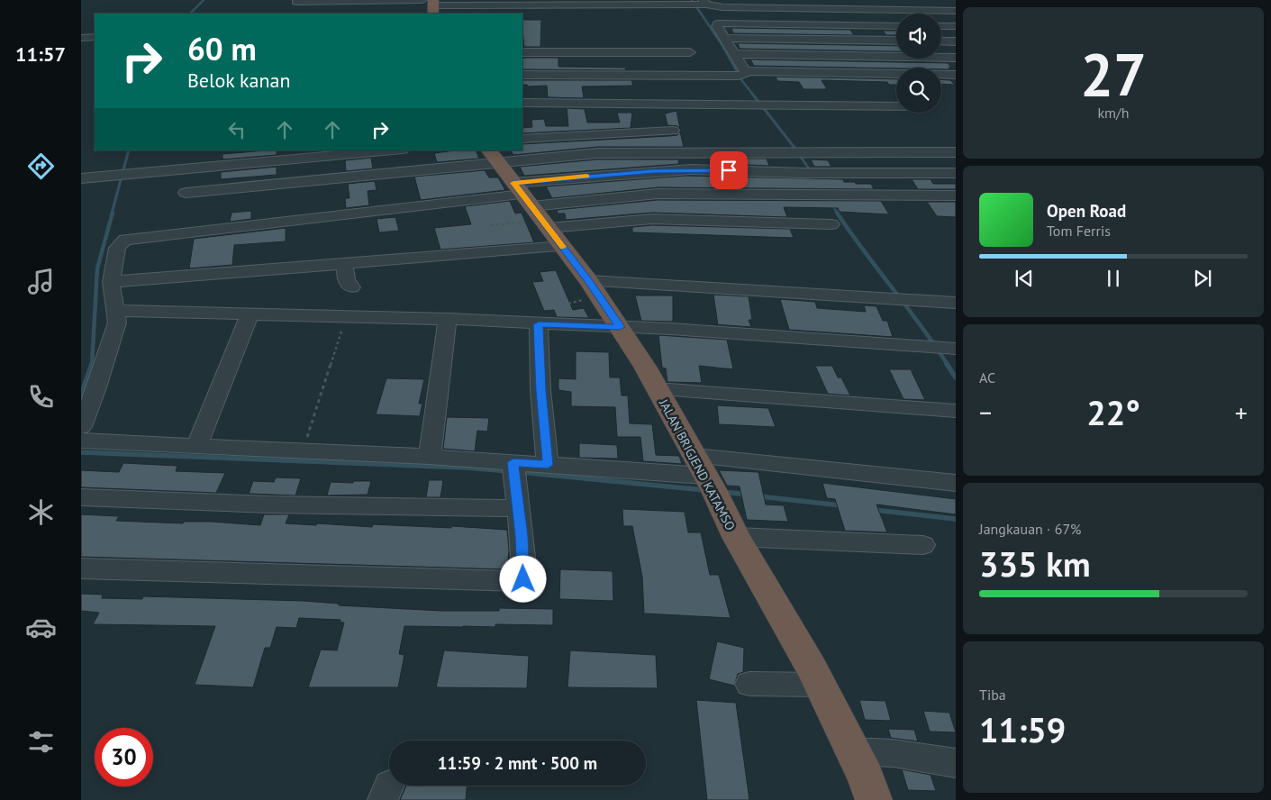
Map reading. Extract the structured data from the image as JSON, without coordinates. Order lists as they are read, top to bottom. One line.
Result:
{"streets":{"highway":["JALAN BRIGJEND KATAMSO"]},"page":{"tabs":"11:57","tile":[["27","km/h"],"AC",["Jangkauan · 67%","335 km"],["Tiba","11:59"]],"turn":["60 m","Belok kanan"],"song":["Open Road","Tom Ferris"],"heat":["−","22°","+"],"limit":"30","trip":"11:59 · 2 mnt · 500 m"}}
